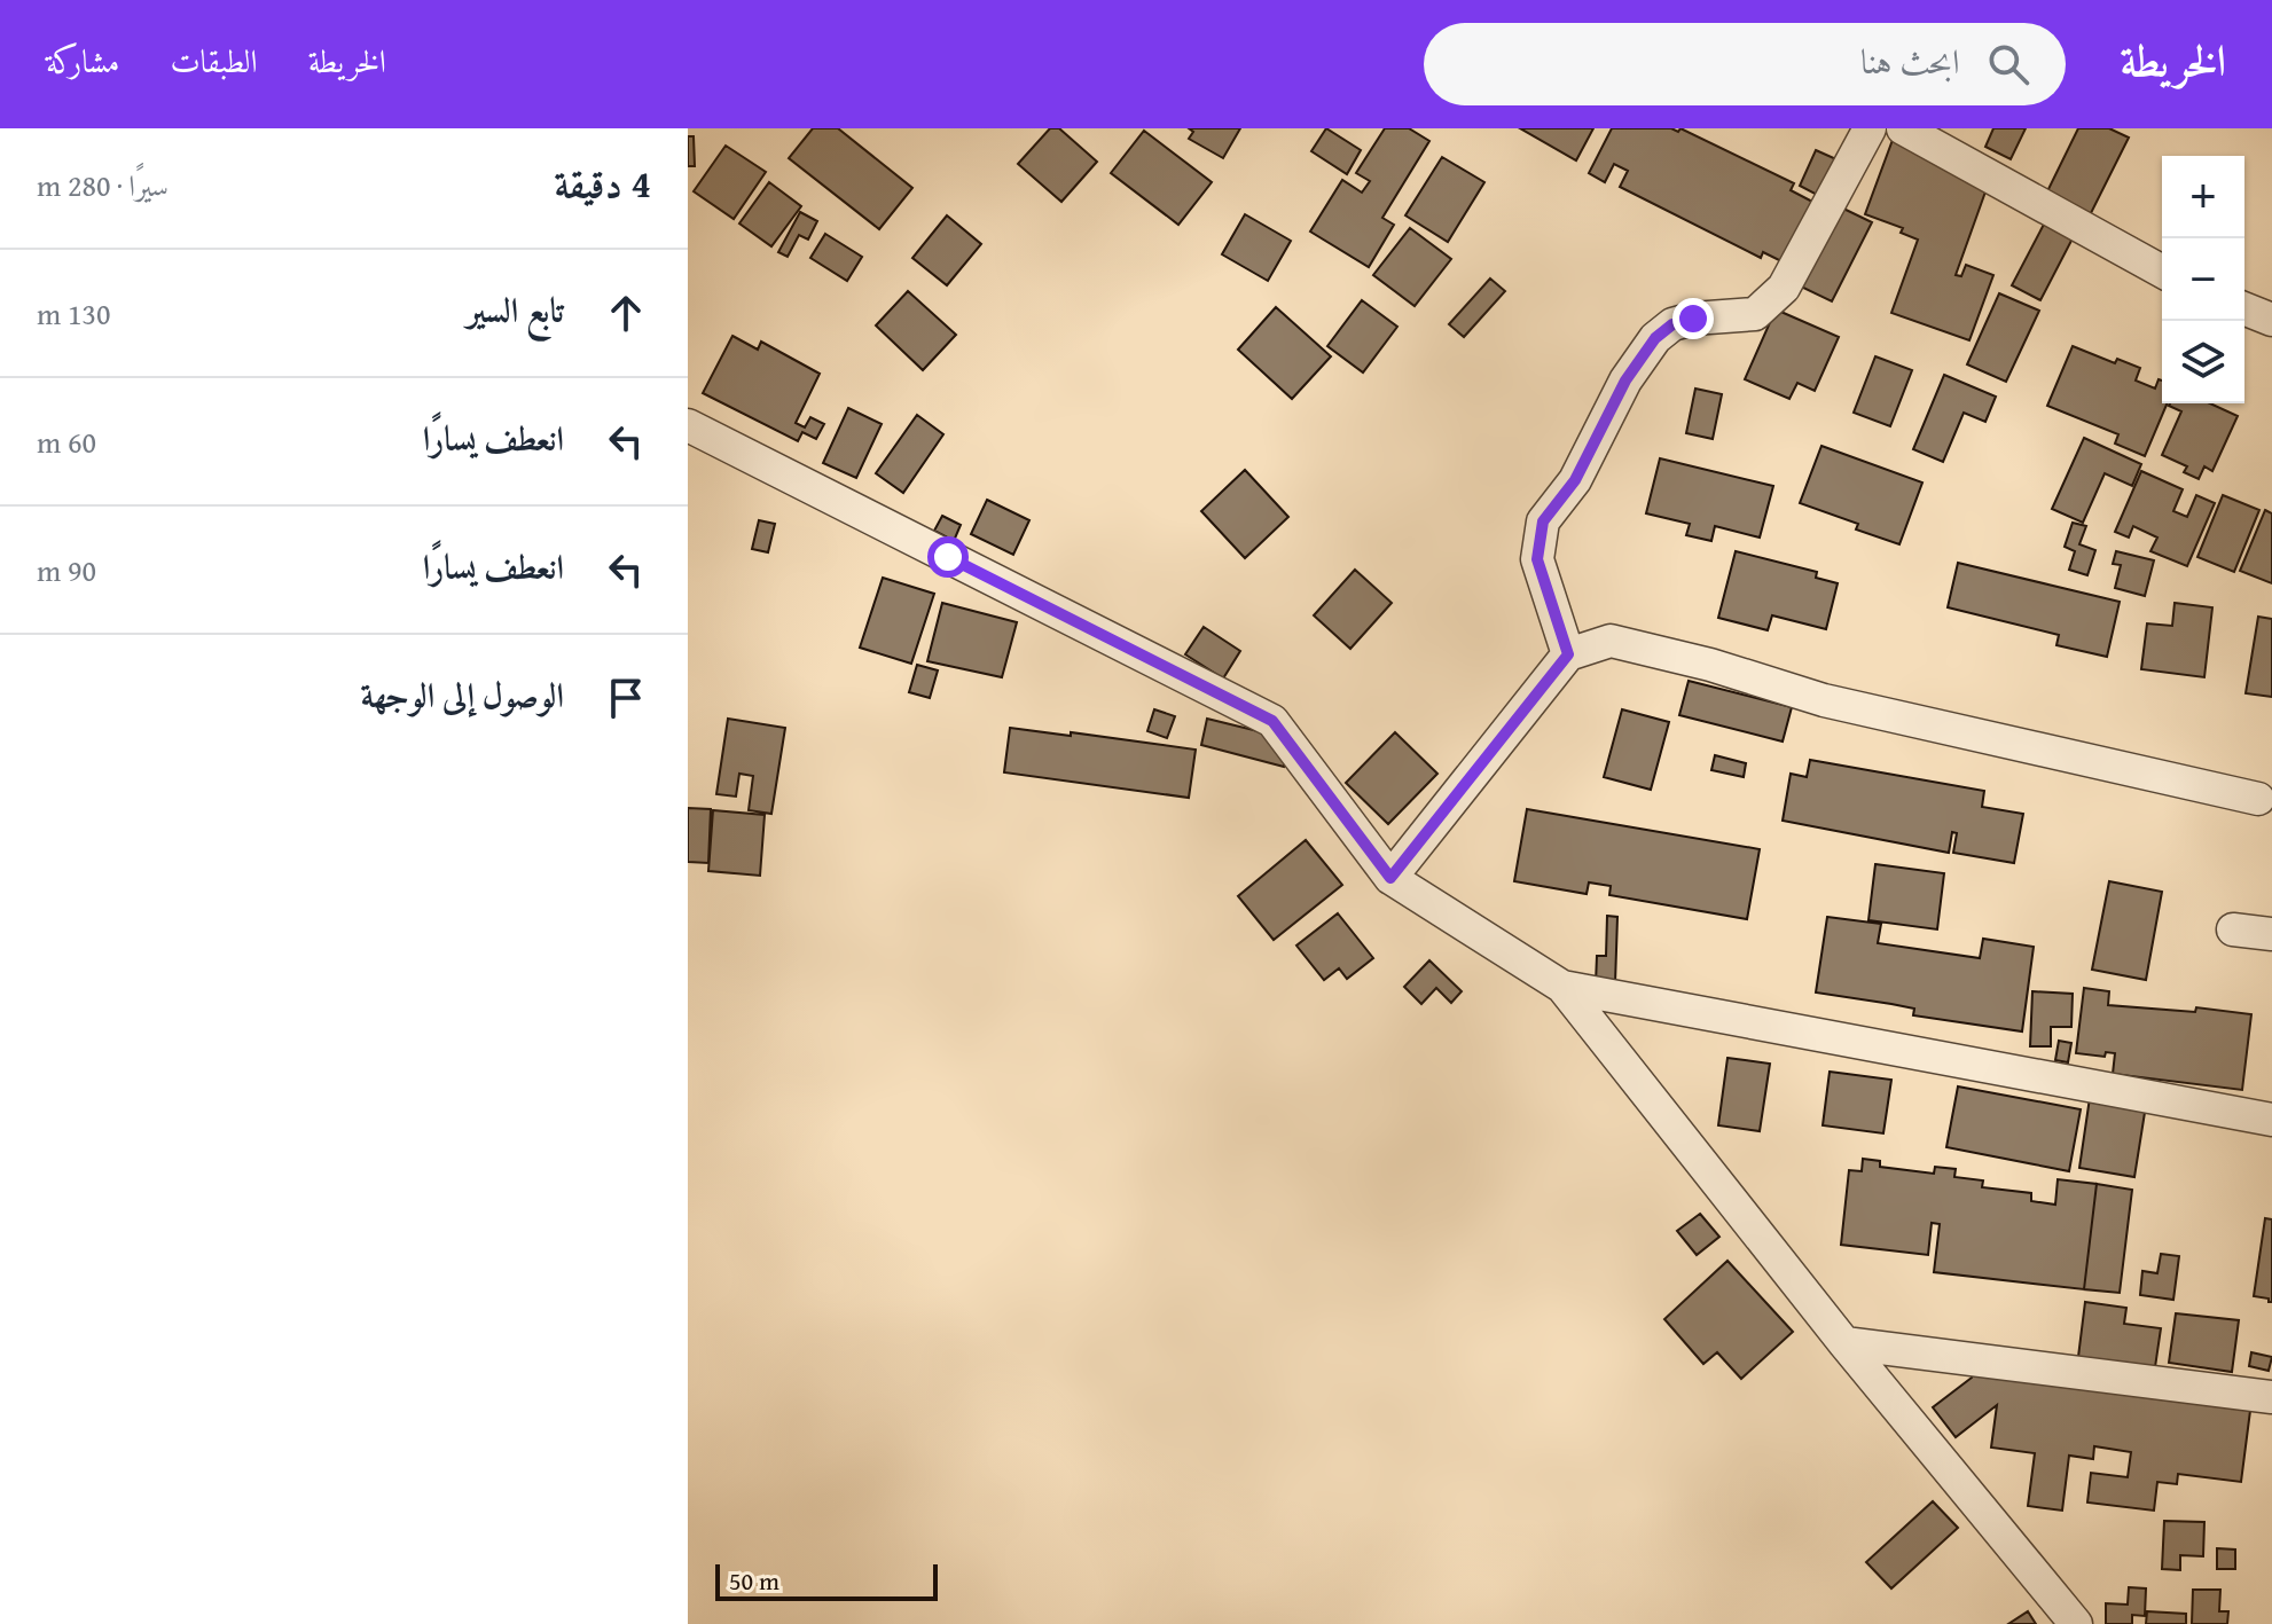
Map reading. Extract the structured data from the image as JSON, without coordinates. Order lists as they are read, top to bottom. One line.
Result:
{"scale_bar":"50 m","page":{"header":"الخريطة","search":"ابحث هنا","nav":["الخريطة","الطبقات","مشاركة"],"heading":["4 دقيقة","سيرًا · 280 m"],"map_buttons":["+","−"],"list":[["تابع السير","130 m"],["انعطف يسارًا","60 m"],["انعطف يسارًا","90 m"],"الوصول إلى الوجهة"],"scale":"50 m"}}
